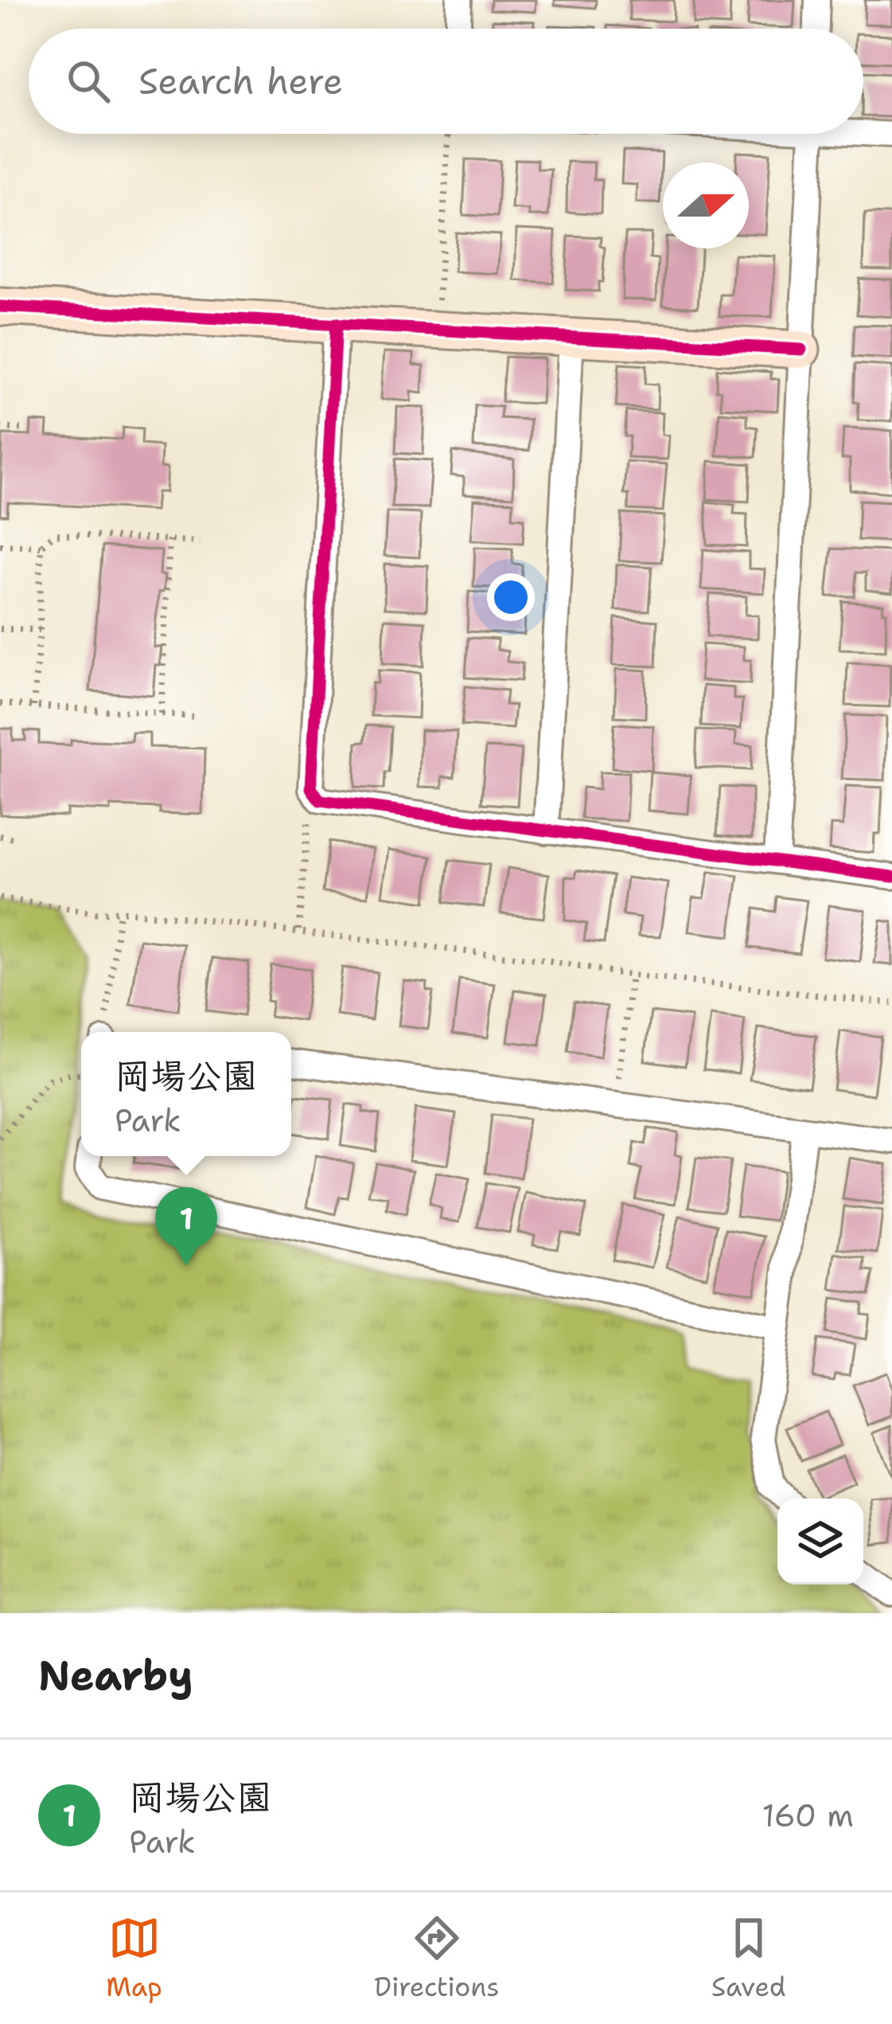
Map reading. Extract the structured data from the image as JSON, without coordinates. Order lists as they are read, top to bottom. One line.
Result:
{"north":"right","page":{"search":"Search here","popup":["岡場公園","Park"],"pins":"1","heading":"Nearby","list":[{"mark":"1","name":"岡場公園","note":"Park","value":"160 m"}],"nav":["Map","Directions","Saved"]}}
